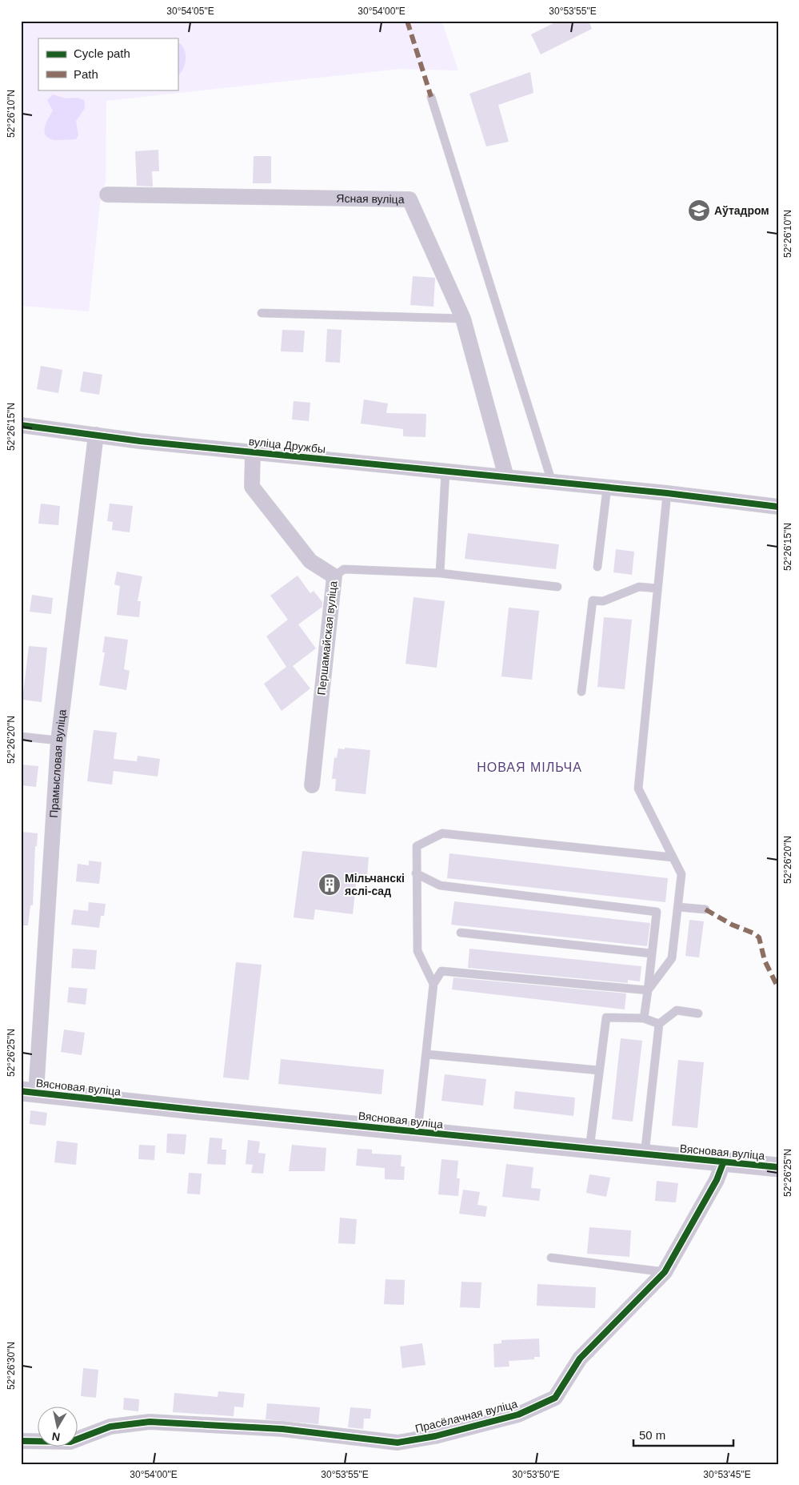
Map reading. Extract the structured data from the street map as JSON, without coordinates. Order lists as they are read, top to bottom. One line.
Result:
{"streets":{"street":["Ясная вуліца","вуліца Дружбы","Першамайская вуліца","Прамысловая вуліца","Вясновая вуліца","Прасёлачная вуліца"]},"crossings":[["Ясная вуліца","вуліца Дружбы"],["вуліца Дружбы","Першамайская вуліца"],["вуліца Дружбы","Прамысловая вуліца"],["Прамысловая вуліца","Вясновая вуліца"],["Вясновая вуліца","Прасёлачная вуліца"]],"districts":["НОВАЯ МІЛЬЧА"],"places":{"school or university":["Аўтадром"],"building":["Мільчанскі яслі-сад"]},"legend":["Cycle path","Path"],"scale_bar":"50 m","north":"bottom","coordinates":["30°54'05\"E","30°54'00\"E","30°53'55\"E","52°26'10\"N","52°26'15\"N","52°26'20\"N","52°26'25\"N","52°26'30\"N","30°53'50\"E","30°53'45\"E"]}
